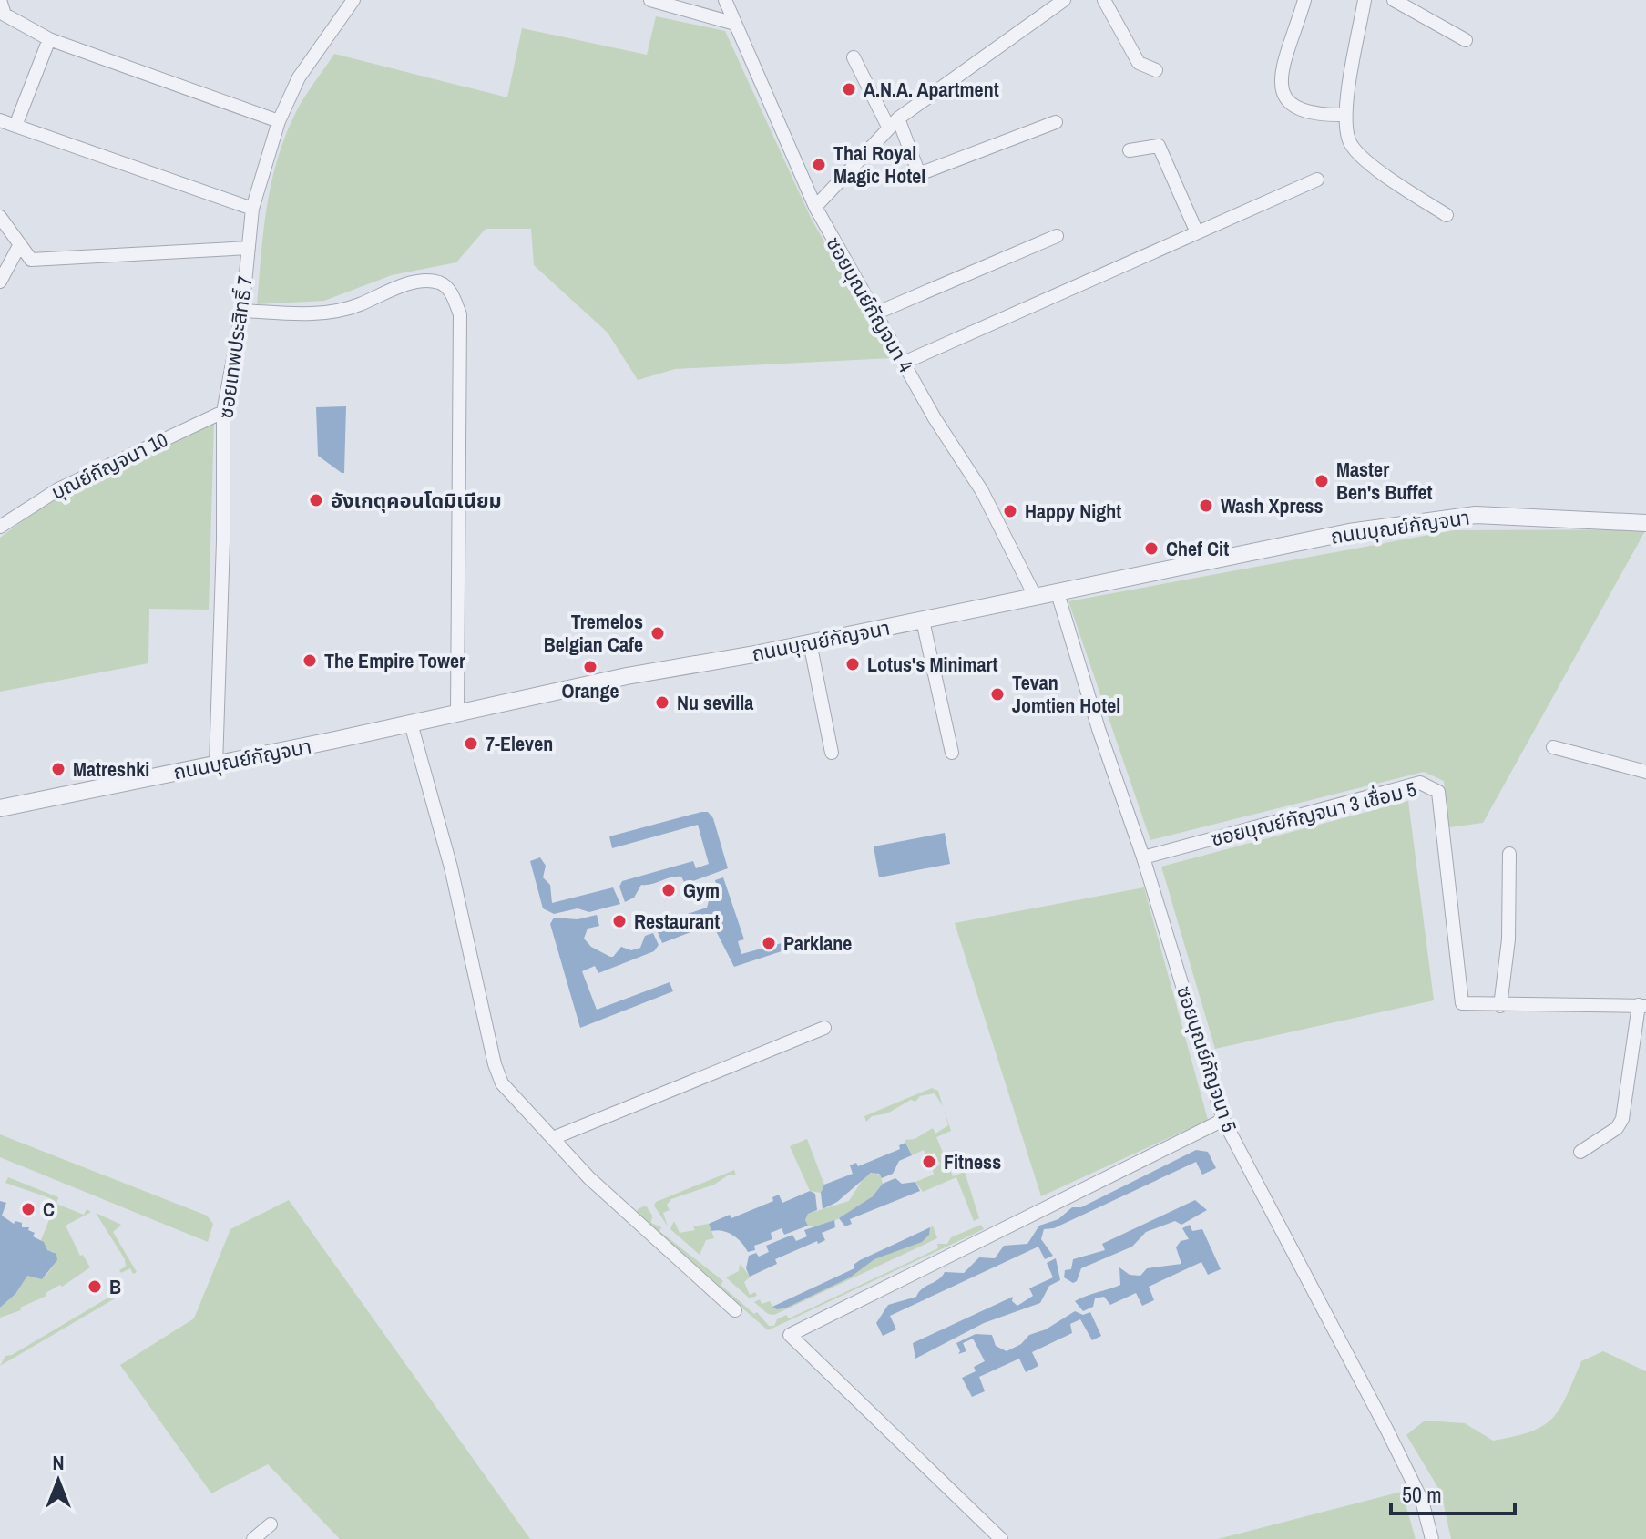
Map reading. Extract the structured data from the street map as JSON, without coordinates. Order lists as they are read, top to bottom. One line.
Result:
{"streets":{"street":["ซอยบุณย์กัญจนา 4","ซอยเทพประสิทธิ์ 7","บุณย์กัญจนา 10","ถนนบุณย์กัญจนา","ซอยบุณย์กัญจนา 3 เชื่อม 5","ซอยบุณย์กัญจนา 5"]},"crossings":[["ซอยบุณย์กัญจนา 4","ถนนบุณย์กัญจนา"],["ซอยเทพประสิทธิ์ 7","บุณย์กัญจนา 10"],["ซอยเทพประสิทธิ์ 7","ถนนบุณย์กัญจนา"],["ถนนบุณย์กัญจนา","ซอยบุณย์กัญจนา 5"],["ซอยบุณย์กัญจนา 3 เชื่อม 5","ซอยบุณย์กัญจนา 5"]],"places":["A.N.A. Apartment","Thai Royal Magic Hotel","Master Ben's Buffet","อังเกตุคอนโดมิเนียม","Wash Xpress","Happy Night","Chef Cit","Tremelos Belgian Cafe","The Empire Tower","Lotus's Minimart","Orange","Tevan Jomtien Hotel","Nu sevilla","7-Eleven","Matreshki","Gym","Restaurant","Parklane","Fitness","C","B"],"scale_bar":"50 m","north":"top"}
